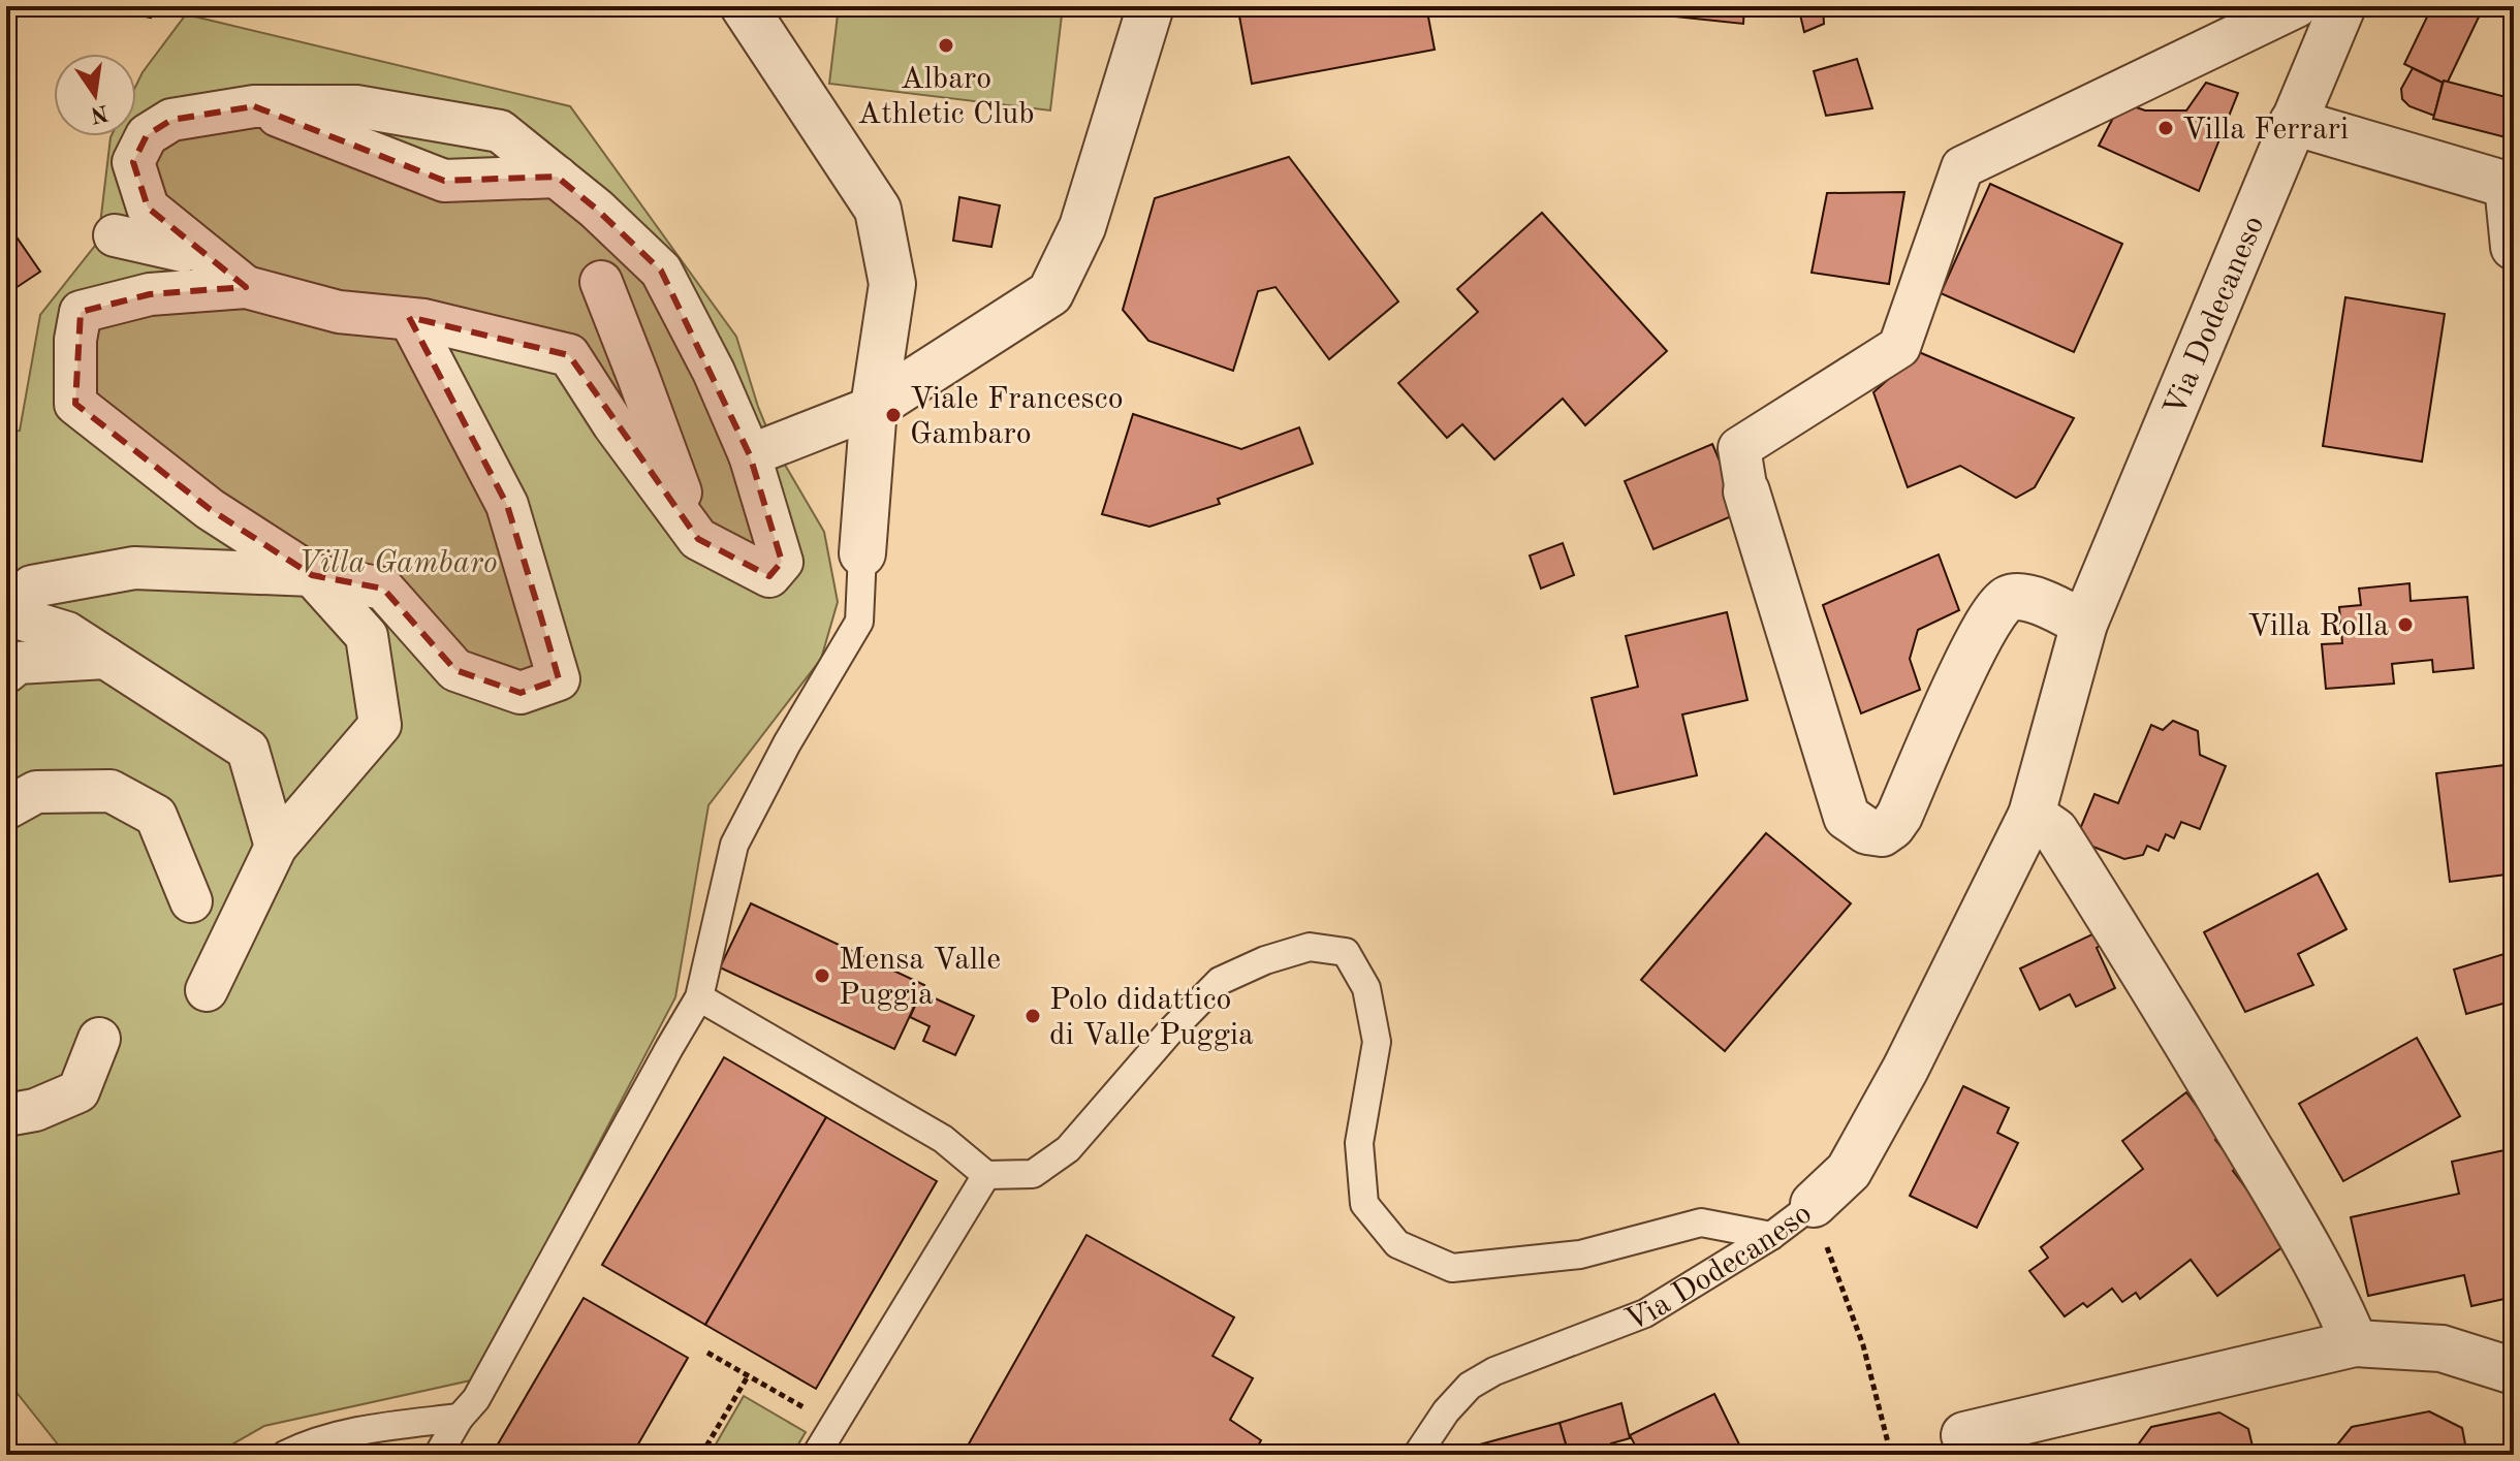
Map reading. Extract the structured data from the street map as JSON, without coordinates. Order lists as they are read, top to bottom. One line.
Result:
{"streets":{"street":["Via Dodecaneso"]},"parks":["Villa Gambaro"],"places":["Albaro Athletic Club","Villa Ferrari","Viale Francesco Gambaro","Villa Rolla","Mensa Valle Puggia","Polo didattico di Valle Puggia"],"north":"bottom"}
